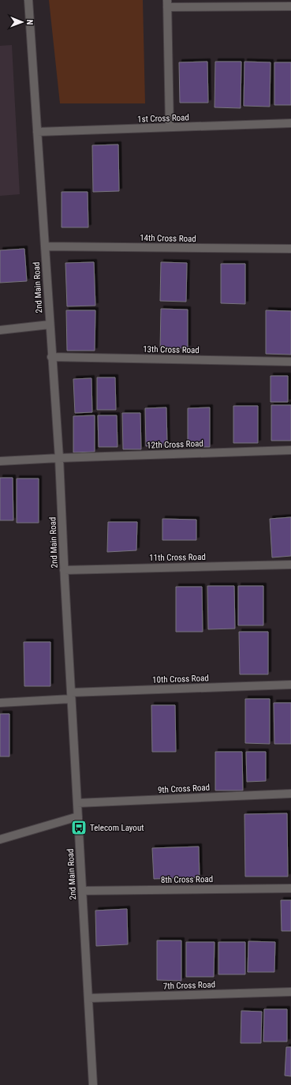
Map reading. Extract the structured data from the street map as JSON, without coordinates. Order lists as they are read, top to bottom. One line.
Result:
{"streets":{"street":["1st Cross Road","14th Cross Road","2nd Main Road","13th Cross Road","12th Cross Road","11th Cross Road","10th Cross Road","9th Cross Road","8th Cross Road","7th Cross Road"]},"crossings":[["1st Cross Road","2nd Main Road"],["14th Cross Road","2nd Main Road"],["2nd Main Road","13th Cross Road"],["2nd Main Road","12th Cross Road"],["2nd Main Road","11th Cross Road"],["2nd Main Road","10th Cross Road"],["2nd Main Road","9th Cross Road"],["2nd Main Road","8th Cross Road"],["2nd Main Road","7th Cross Road"]],"places":{"bus stop":["Telecom Layout"]},"north":"right"}
